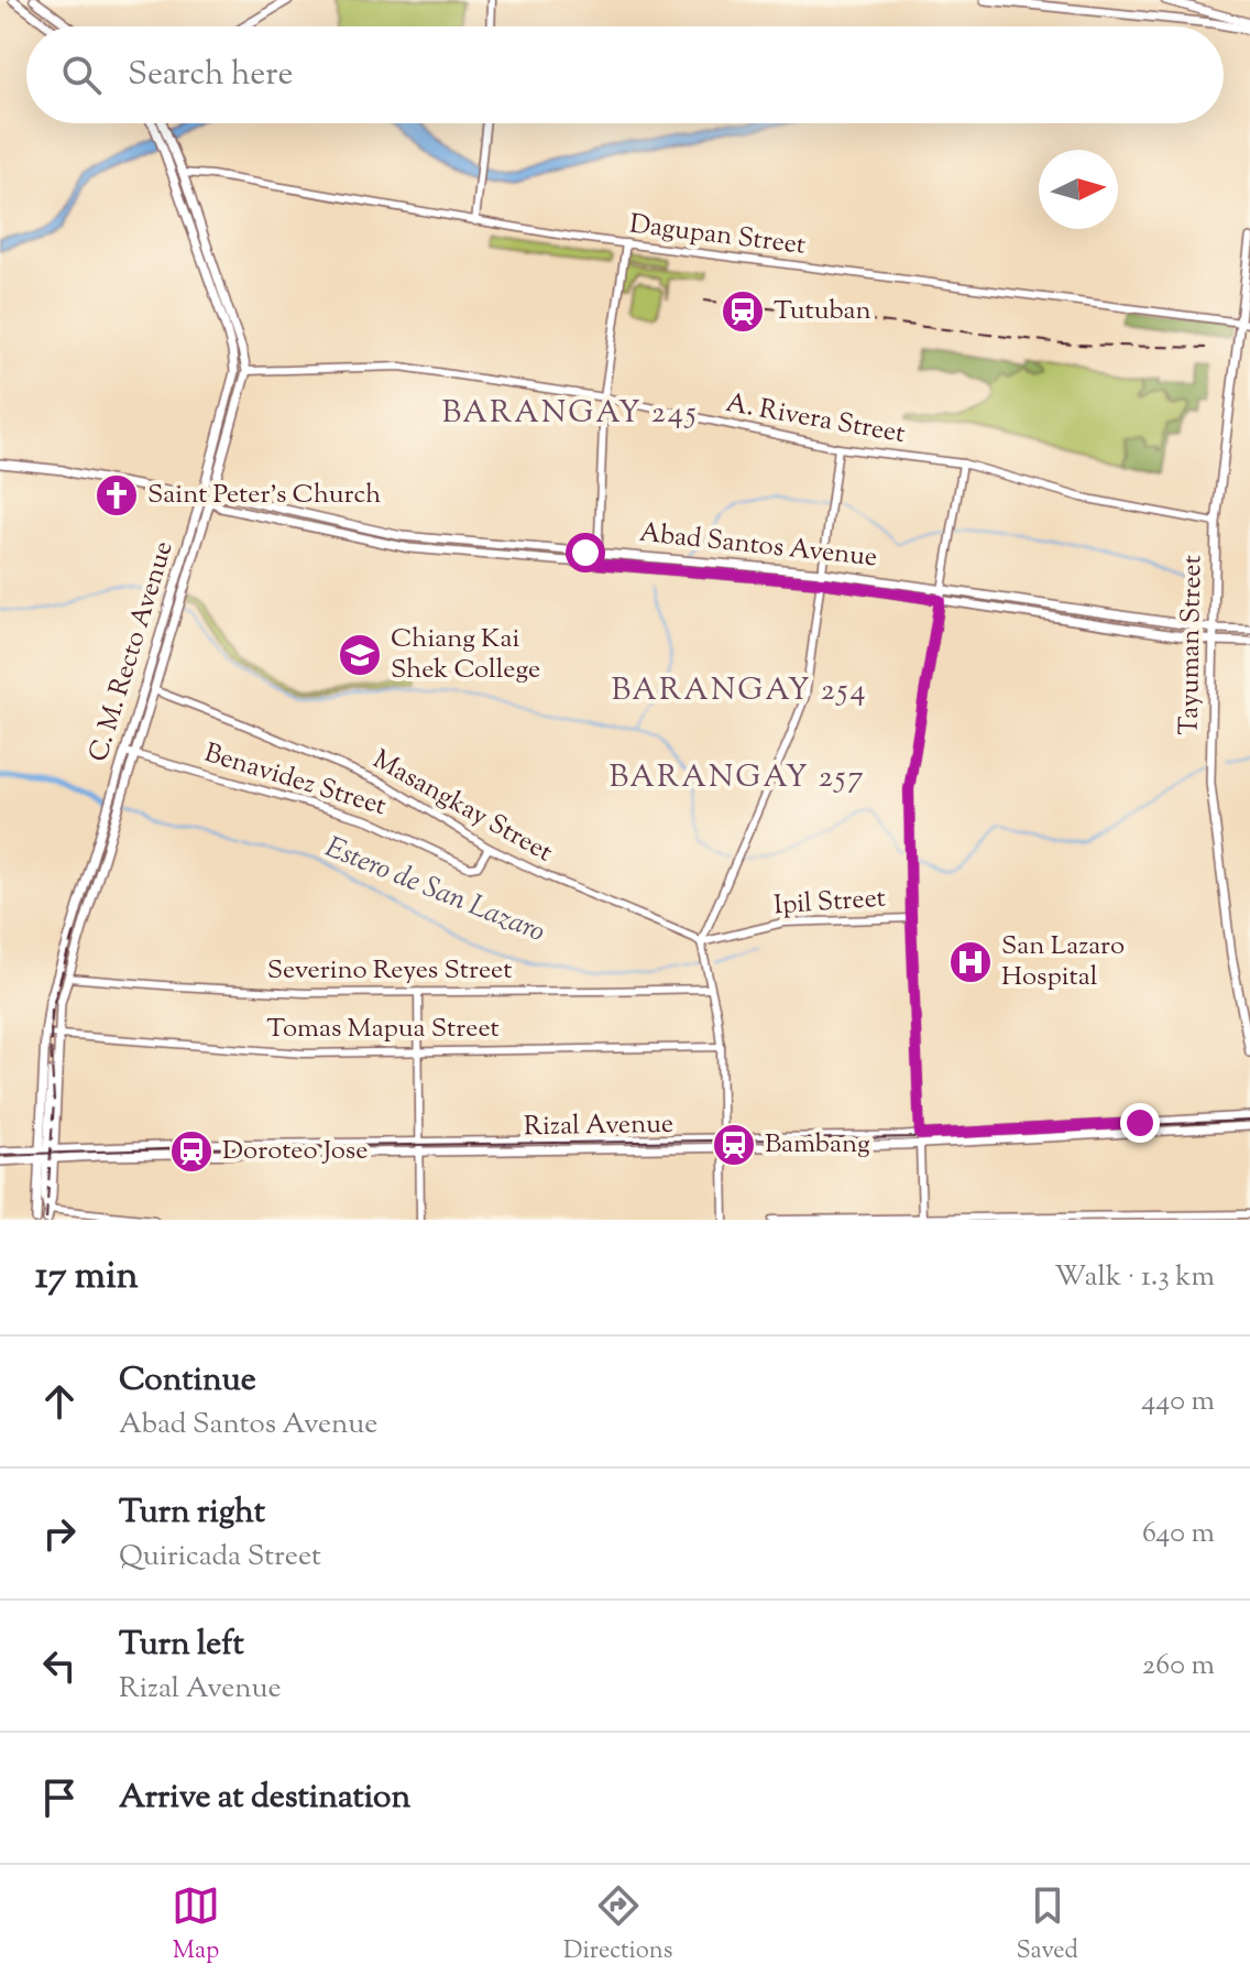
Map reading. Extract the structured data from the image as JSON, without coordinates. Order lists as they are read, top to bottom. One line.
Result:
{"streets":{"main road":["Abad Santos Avenue","Tayuman Street","C. M. Recto Avenue","Rizal Avenue"],"street":["Dagupan Street","A. Rivera Street","Benavidez Street","Masangkay Street","Ipil Street","Severino Reyes Street","Tomas Mapua Street"]},"crossings":[["Dagupan Street","Tayuman Street"],["A. Rivera Street","Tayuman Street"],["A. Rivera Street","C. M. Recto Avenue"],["Abad Santos Avenue","Tayuman Street"],["Abad Santos Avenue","C. M. Recto Avenue"],["C. M. Recto Avenue","Benavidez Street"],["C. M. Recto Avenue","Masangkay Street"],["C. M. Recto Avenue","Severino Reyes Street"],["C. M. Recto Avenue","Tomas Mapua Street"],["C. M. Recto Avenue","Rizal Avenue"],["Benavidez Street","Masangkay Street"],["Masangkay Street","Ipil Street"]],"districts":["BARANGAY 245","BARANGAY 254","BARANGAY 257"],"water":["Estero de San Lazaro"],"places":{"station":["Tutuban","Bambang","Doroteo Jose"],"church":["Saint Peter's Church"],"school or university":["Chiang Kai Shek College"],"hospital":["San Lazaro Hospital"]},"north":"right","page":{"search":"Search here","heading":["17 min","Walk · 1.3 km"],"list":[["Continue","Abad Santos Avenue","440 m"],["Turn right","Quiricada Street","640 m"],["Turn left","Rizal Avenue","260 m"],"Arrive at destination"],"nav":["Map","Directions","Saved"]}}
